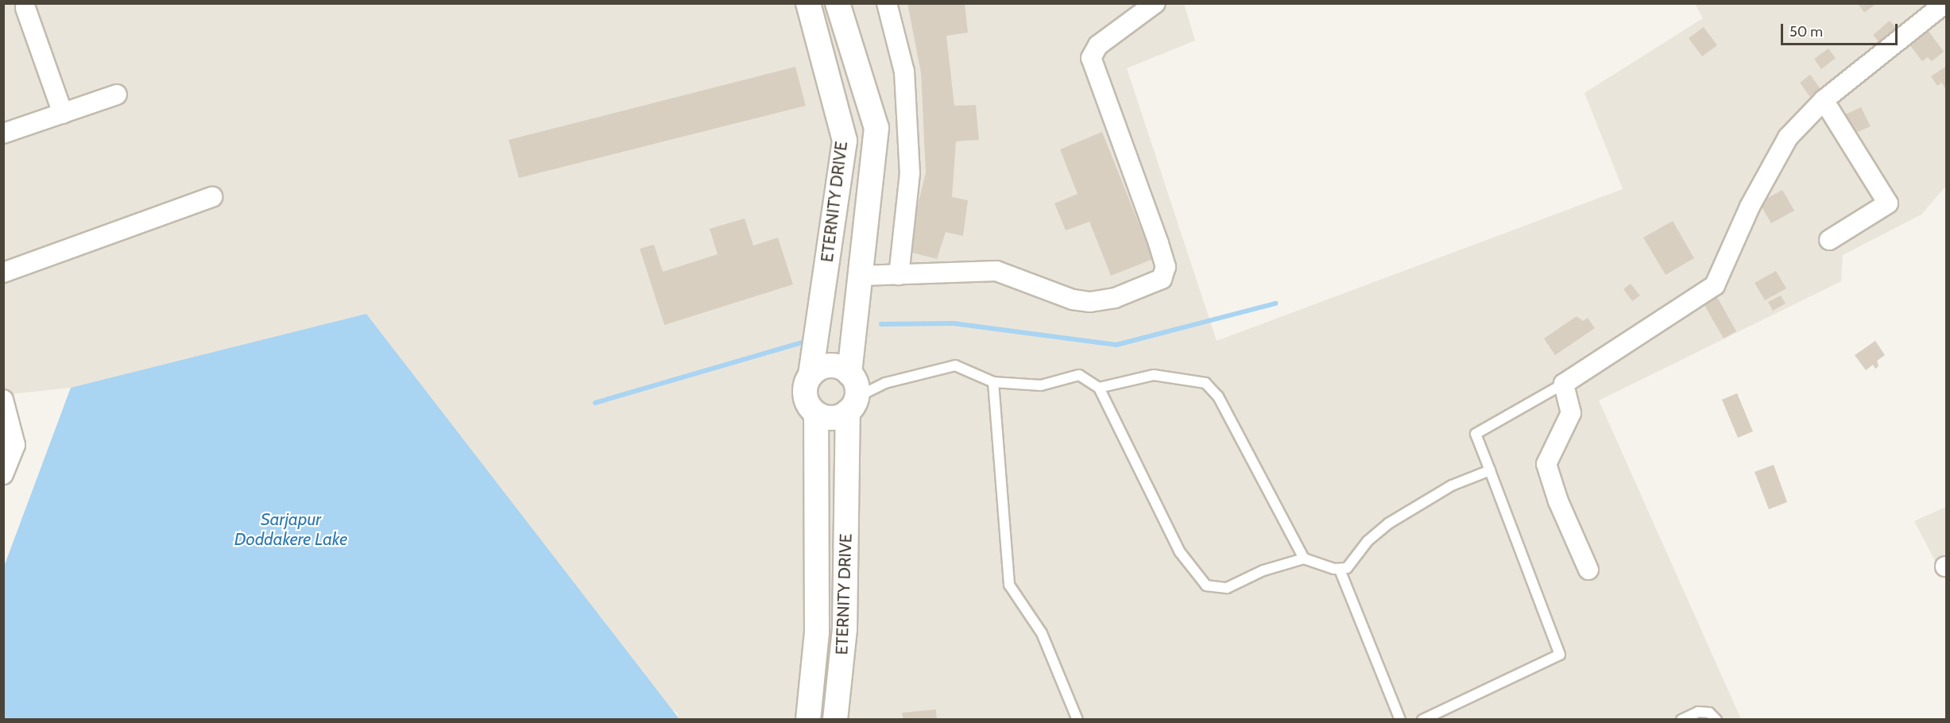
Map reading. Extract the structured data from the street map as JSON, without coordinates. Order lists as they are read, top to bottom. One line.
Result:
{"streets":{"street":["ETERNITY DRIVE"]},"water":["Sarjapur Doddakere Lake"],"scale_bar":"50 m"}
